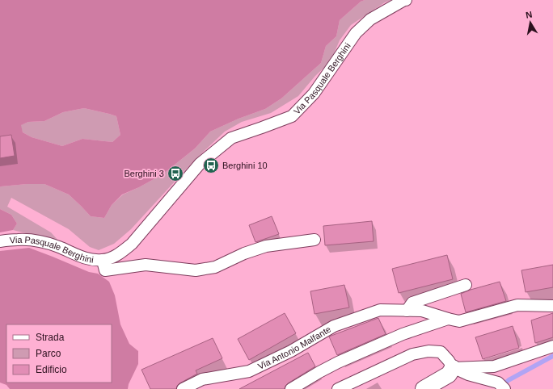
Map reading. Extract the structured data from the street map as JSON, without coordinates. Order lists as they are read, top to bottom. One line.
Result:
{"streets":{"street":["Via Pasquale Berghini","Via Antonio Malfante"]},"places":{"bus stop":["Berghini 10","Berghini 3"]},"legend":["Strada","Parco","Edificio"],"north":"top"}
